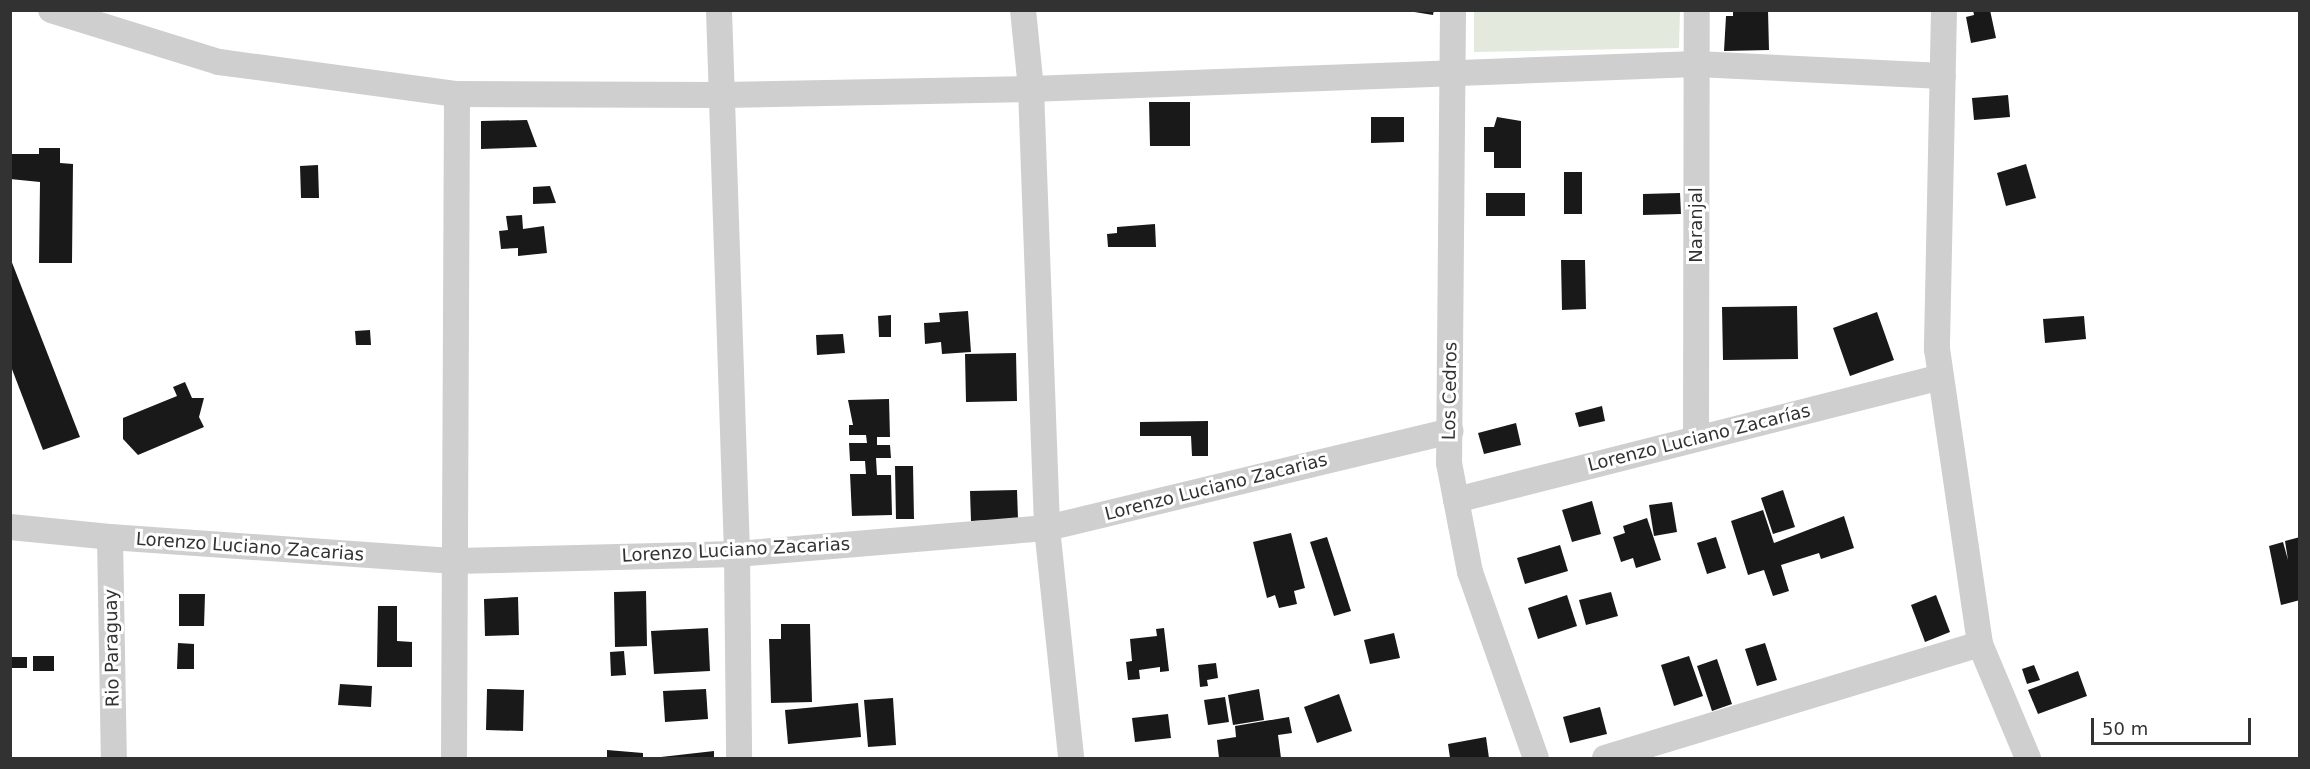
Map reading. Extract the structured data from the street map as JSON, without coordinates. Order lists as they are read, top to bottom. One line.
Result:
{"streets":{"street":["Naranjal","Los Cedros","Lorenzo Luciano Zacarías","Lorenzo Luciano Zacarias","Rio Paraguay"]},"crossings":[["Naranjal","Lorenzo Luciano Zacarías"],["Los Cedros","Lorenzo Luciano Zacarías"],["Los Cedros","Lorenzo Luciano Zacarias"],["Lorenzo Luciano Zacarias","Rio Paraguay"]],"scale_bar":"50 m"}
